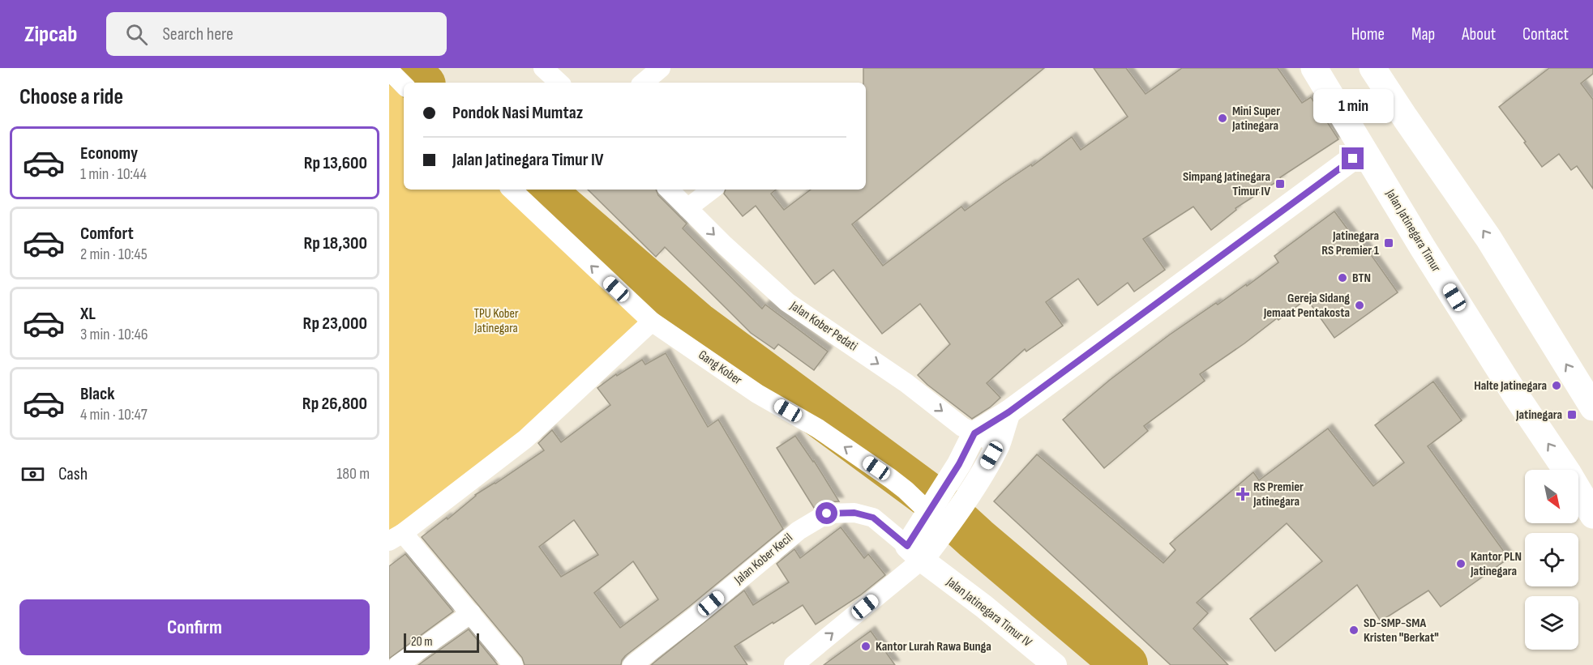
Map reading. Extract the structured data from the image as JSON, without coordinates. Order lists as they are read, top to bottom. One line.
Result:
{"streets":{"main road":["Jalan Jatinegara Timur"],"street":["Jalan Kober Pedati","Gang Kober","Jalan Kober Kecil","Jalan Jatinegara Timur IV"]},"crossings":[["Jalan Kober Kecil","Jalan Jatinegara Timur IV"]],"one_way":["Jalan Kober Pedati","Gang Kober"],"parks":["TPU Kober Jatinegara"],"places":{"other":["Mini Super Jatinegara","BTN","Gereja Sidang Jemaat Pentakosta","Halte Jatinegara","Kantor PLN Jatinegara","SD-SMP-SMA Kristen \"Berkat\"","Kantor Lurah Rawa Bunga"],"transit":["Simpang Jatinegara Timur IV","Jatinegara RS Premier 1","Jatinegara"],"health":["RS Premier Jatinegara"]},"scale_bar":"20 m","north":"bottom right","page":{"header":"Zipcab","search":"Search here","nav":["Home","Map","About","Contact"],"heading":"Choose a ride","banner":["Pondok Nasi Mumtaz","Jalan Jatinegara Timur IV"],"bubble":"1 min","list":[{"name":"Economy","note":"1 min · 10:44","value":"Rp 13,600"},{"name":"Comfort","note":"2 min · 10:45","value":"Rp 18,300"},{"name":"XL","note":"3 min · 10:46","value":"Rp 23,000"},{"name":"Black","note":"4 min · 10:47","value":"Rp 26,800"}],"pay":["Cash","180 m"],"buttons":"Confirm","scale":"20 m"}}
